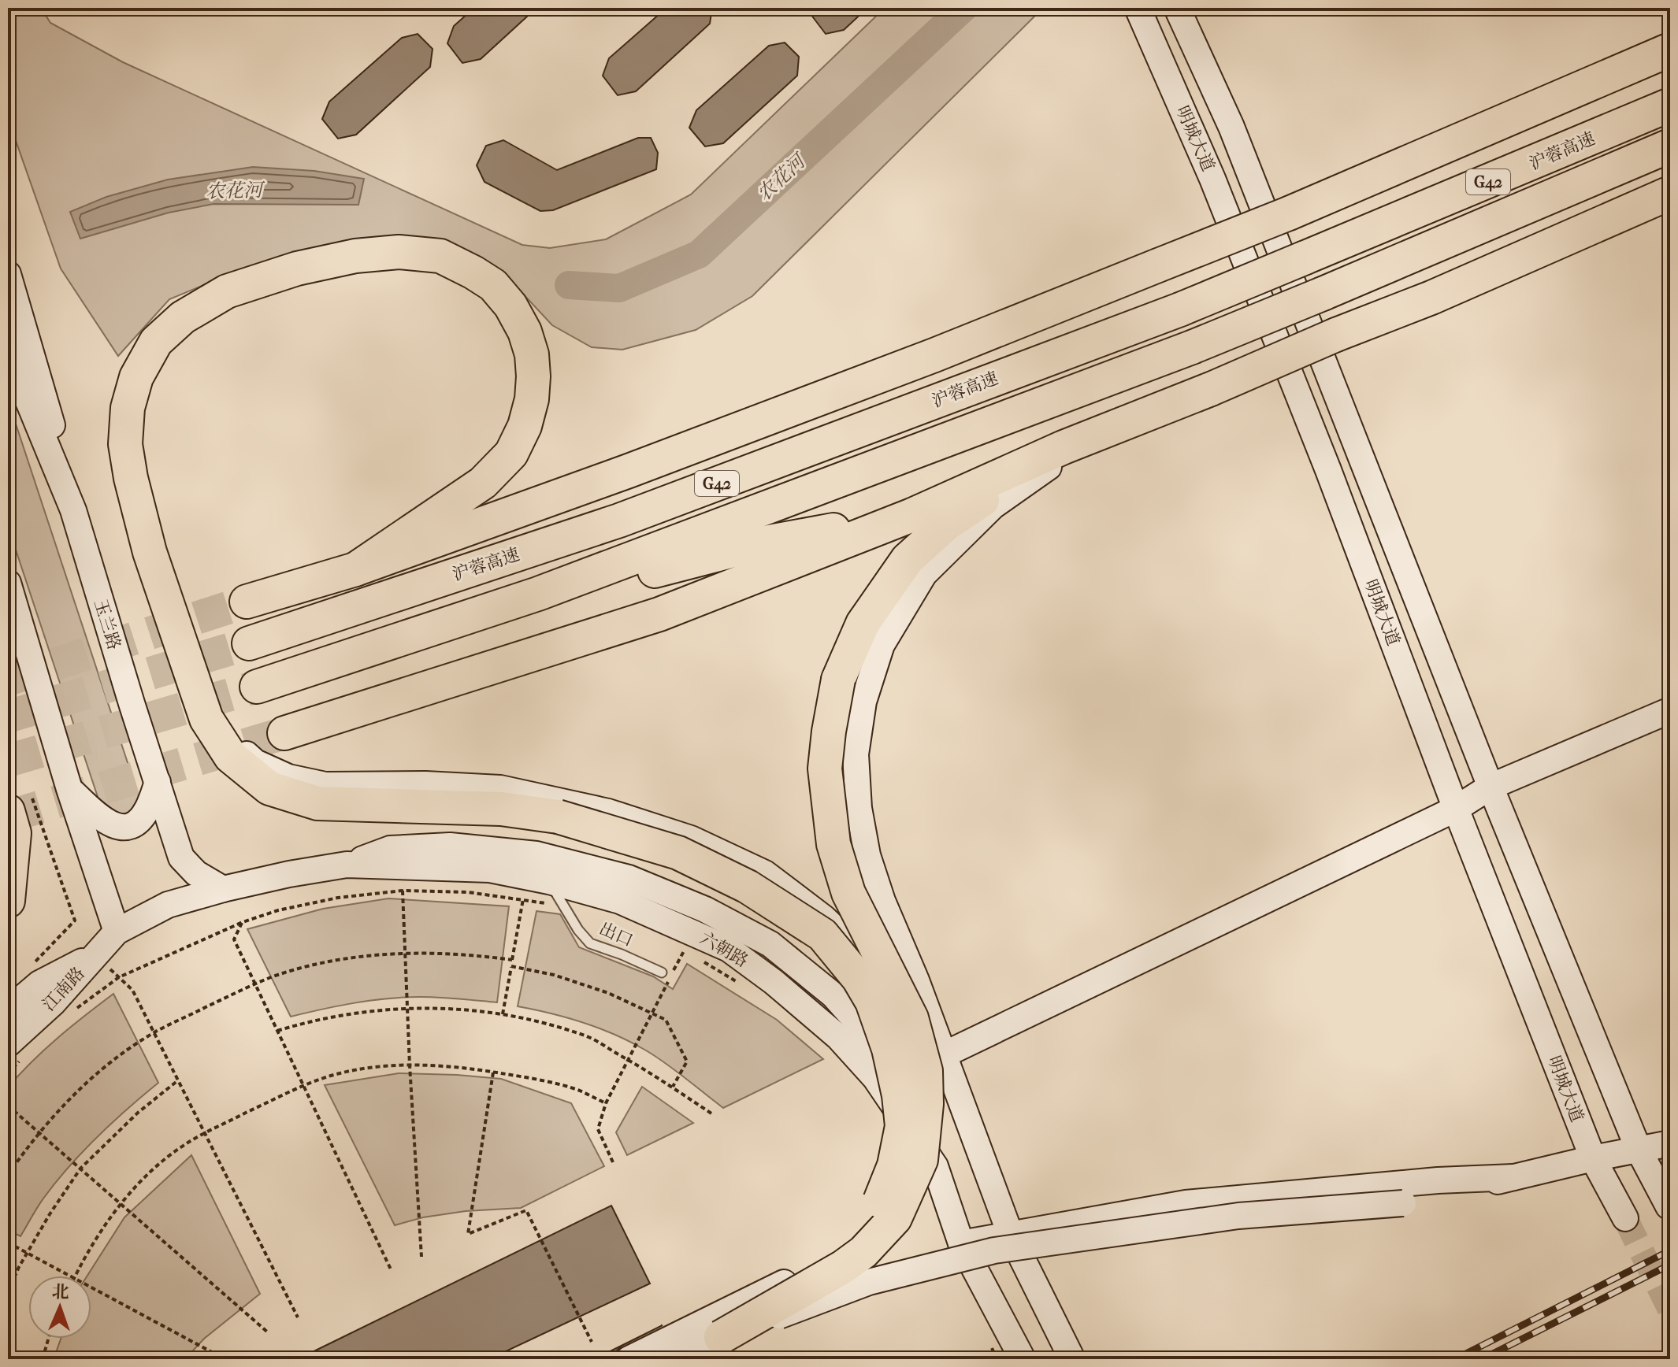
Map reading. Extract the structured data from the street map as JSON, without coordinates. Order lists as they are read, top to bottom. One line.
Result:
{"streets":{"highway":["沪蓉高速","G42"],"street":["明城大道","玉兰路","六朝路","江南路"],"lane":["出口"]},"crossings":[["玉兰路","六朝路"],["玉兰路","江南路"],["出口","六朝路"],["六朝路","江南路"]],"water":["农花河"],"north":"top"}
